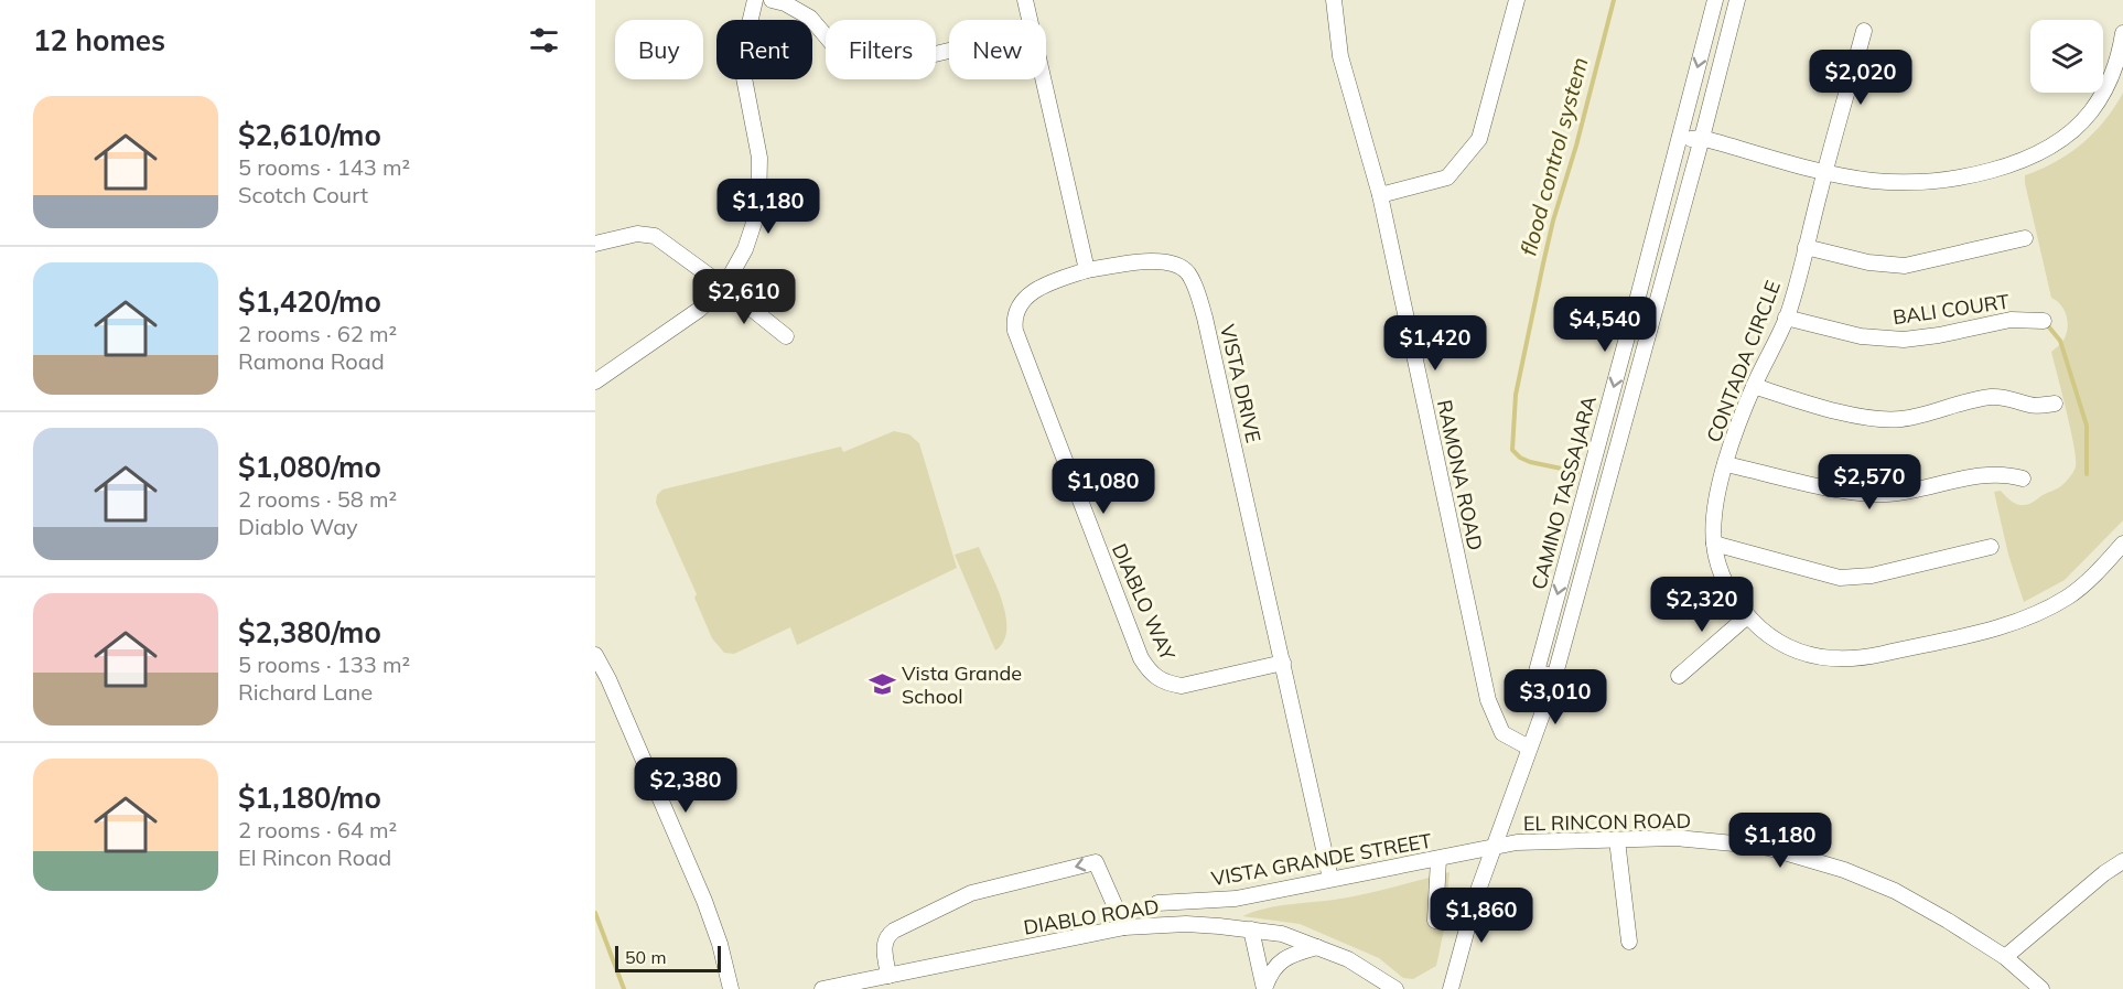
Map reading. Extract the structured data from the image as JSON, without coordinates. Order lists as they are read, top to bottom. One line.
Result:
{"streets":{"street":["BALI COURT","CONTADA CIRCLE","VISTA DRIVE","RAMONA ROAD","CAMINO TASSAJARA","DIABLO WAY","EL RINCON ROAD","VISTA GRANDE STREET","DIABLO ROAD"]},"crossings":[["BALI COURT","CONTADA CIRCLE"],["VISTA DRIVE","DIABLO WAY"],["VISTA DRIVE","VISTA GRANDE STREET"],["RAMONA ROAD","CAMINO TASSAJARA"],["CAMINO TASSAJARA","EL RINCON ROAD"],["CAMINO TASSAJARA","VISTA GRANDE STREET"],["EL RINCON ROAD","VISTA GRANDE STREET"]],"water":["flood control system"],"places":{"school or university":["Vista Grande School"]},"scale_bar":"50 m","page":{"heading":"12 homes","chip":["Buy","Rent","Filters","New"],"price":["$2,020","$1,180","$2,610","$4,540","$1,420","$2,570","$1,080","$2,320","$3,010","$2,380","$1,180","$1,860"],"list":[{"name":"$2,610/mo","note":"5 rooms · 143 m² · Scotch Court"},{"name":"$1,420/mo","note":"2 rooms · 62 m² · Ramona Road"},{"name":"$1,080/mo","note":"2 rooms · 58 m² · Diablo Way"},{"name":"$2,380/mo","note":"5 rooms · 133 m² · Richard Lane"},{"name":"$1,180/mo","note":"2 rooms · 64 m² · El Rincon Road"}],"scale":"50 m"}}
